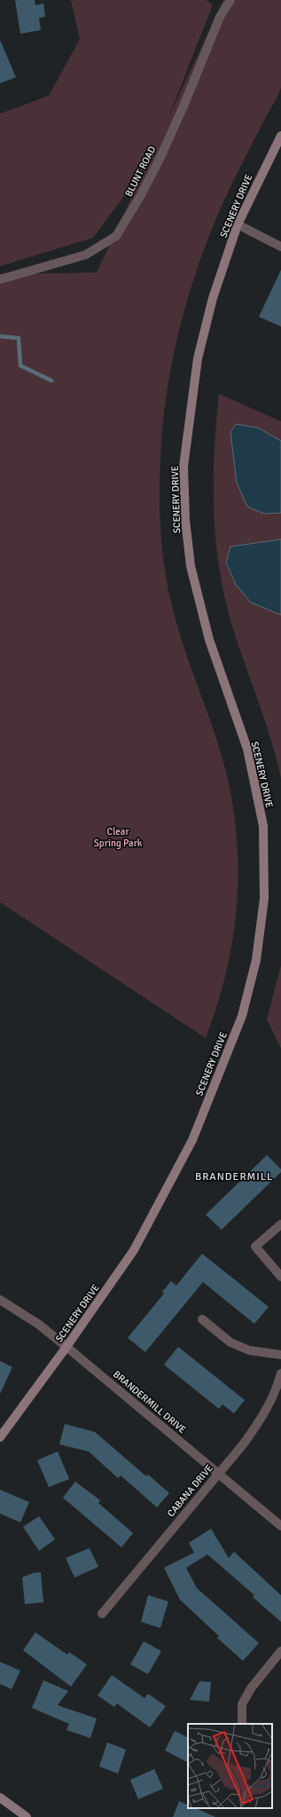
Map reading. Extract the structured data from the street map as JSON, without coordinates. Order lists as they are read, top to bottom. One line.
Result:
{"streets":{"street":["BLUNT ROAD","SCENERY DRIVE","BRANDERMILL DRIVE","CABANA DRIVE"]},"crossings":[["SCENERY DRIVE","BRANDERMILL DRIVE"],["BRANDERMILL DRIVE","CABANA DRIVE"]],"districts":["BRANDERMILL"],"parks":["Clear Spring Park"]}
